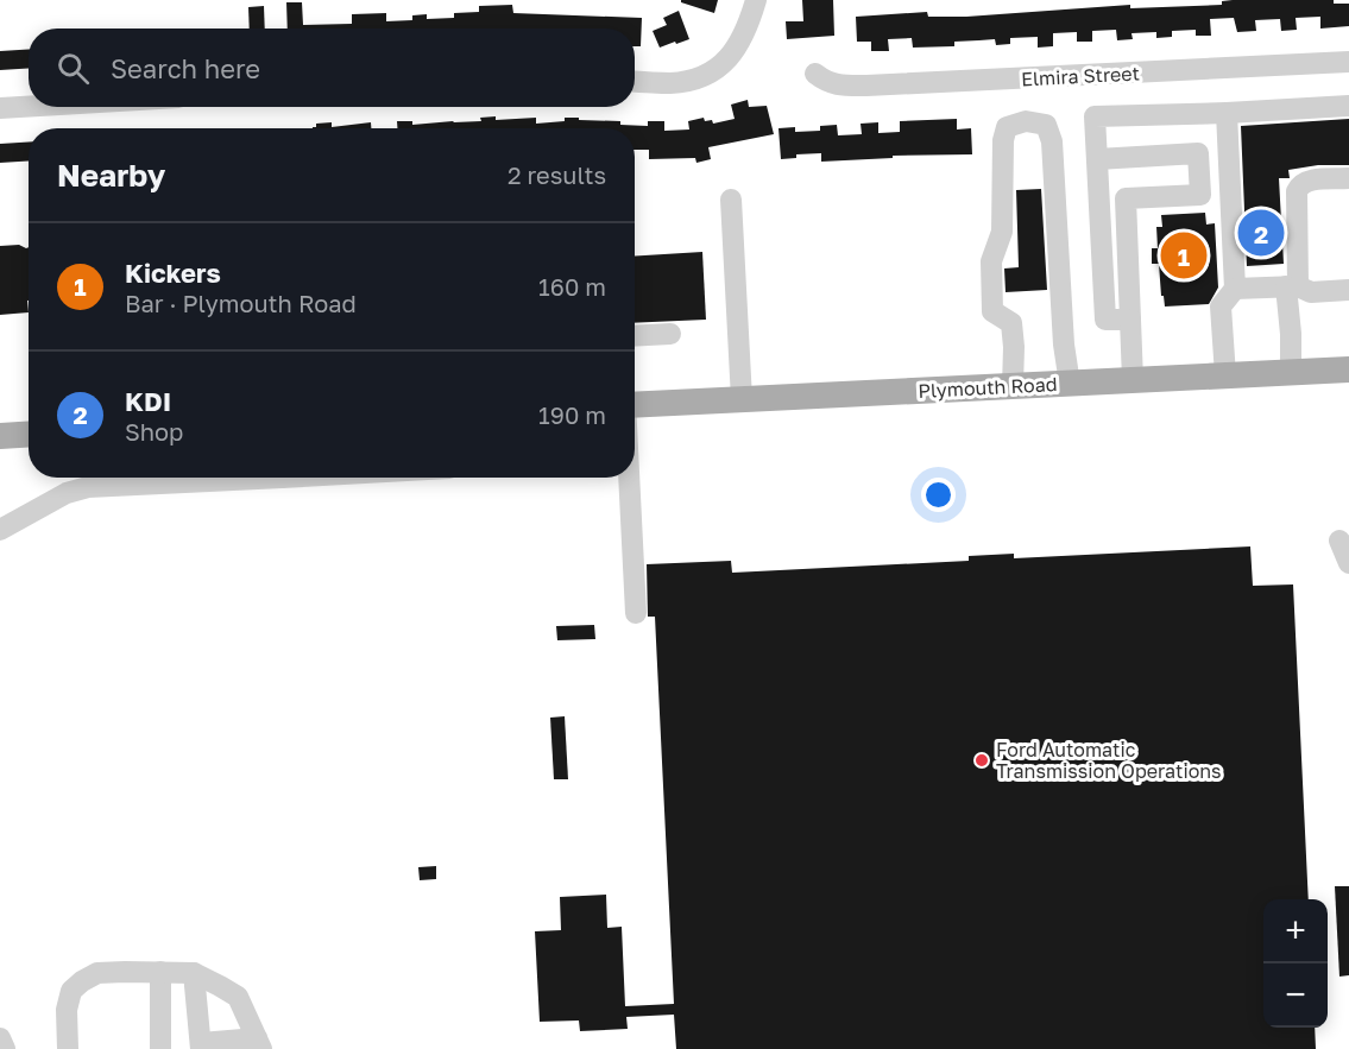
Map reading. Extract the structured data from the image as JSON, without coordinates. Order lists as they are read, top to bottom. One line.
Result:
{"streets":{"main road":["Plymouth Road"],"street":["Elmira Street"]},"places":["Ford Automatic Transmission Operations"],"page":{"search":"Search here","heading":["Nearby","2 results"],"pins":["2","1"],"list":[{"mark":"1","name":"Kickers","note":"Bar · Plymouth Road","value":"160 m"},{"mark":"2","name":"KDI","note":"Shop","value":"190 m"}],"map_buttons":["+","−"]}}
